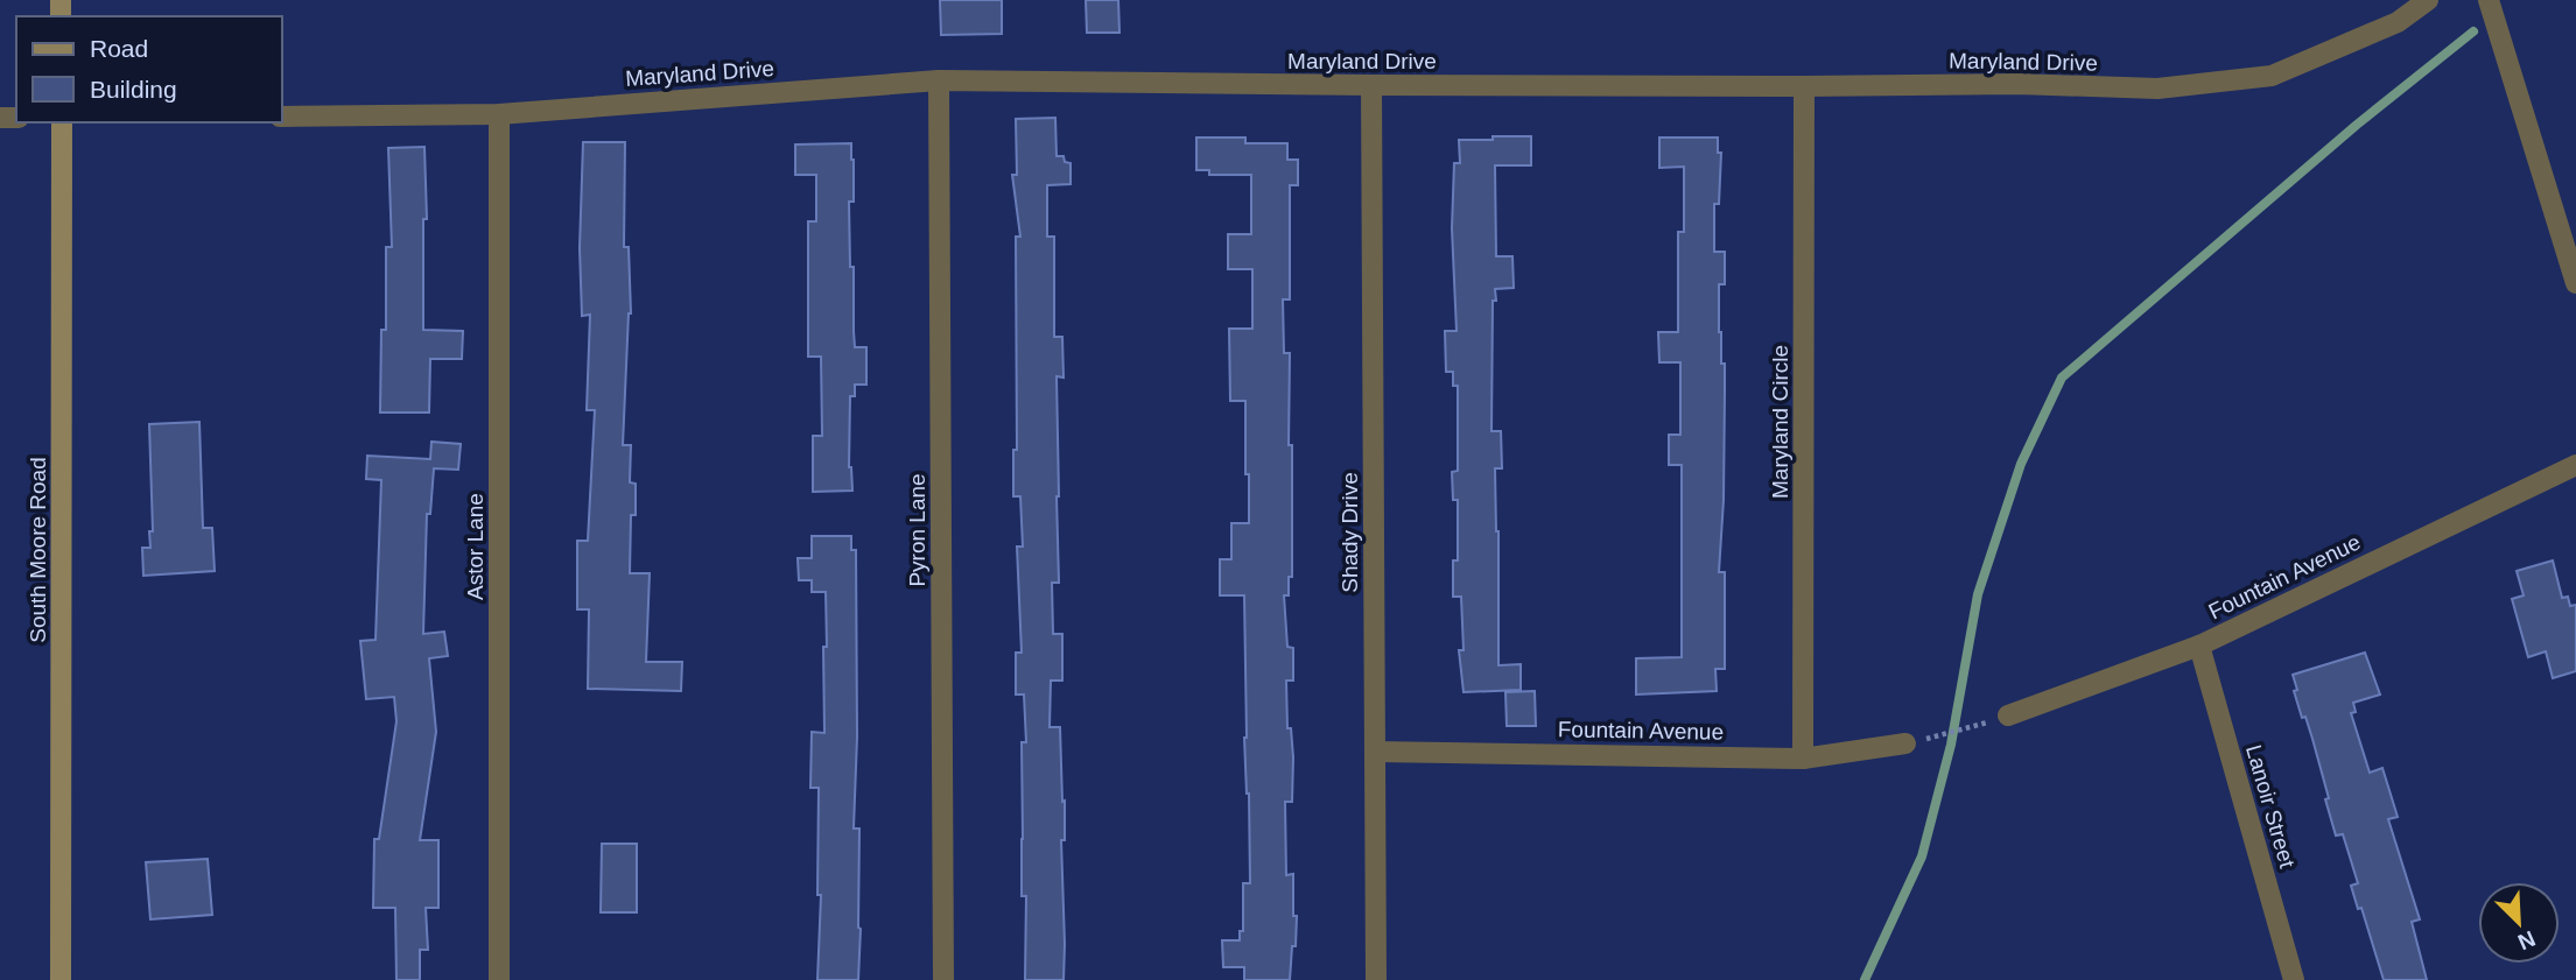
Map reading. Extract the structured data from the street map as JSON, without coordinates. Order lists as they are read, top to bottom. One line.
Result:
{"streets":{"main road":["South Moore Road"],"street":["Maryland Drive","Maryland Circle","Pyron Lane","Shady Drive","Astor Lane","Fountain Avenue","Lanoir Street"]},"crossings":[["Maryland Drive","Maryland Circle"],["Maryland Drive","Pyron Lane"],["Maryland Drive","Shady Drive"],["Maryland Drive","Astor Lane"],["Maryland Circle","Fountain Avenue"],["Shady Drive","Fountain Avenue"],["Fountain Avenue","Lanoir Street"]],"legend":["Road","Building"],"north":"bottom right"}
